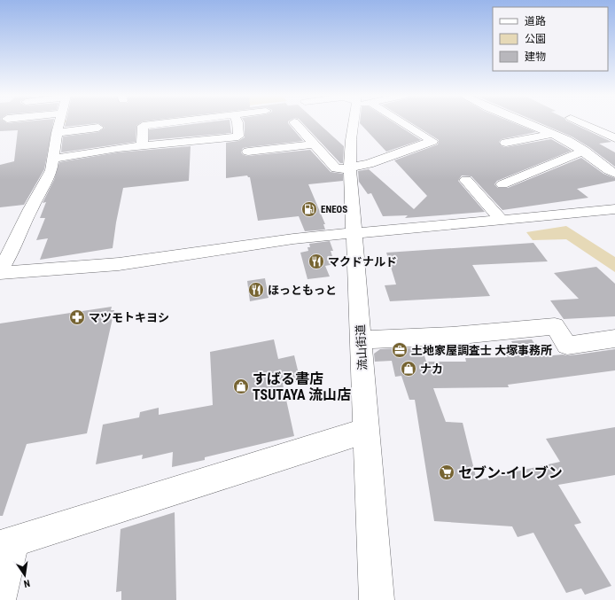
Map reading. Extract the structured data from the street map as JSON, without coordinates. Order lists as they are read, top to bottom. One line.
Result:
{"streets":{"street":["流山街道"]},"places":{"fuel station":["ENEOS"],"restaurant":["マクドナルド","ほっともっと"],"pharmacy":["マツモトキヨシ"],"office":["土地家屋調査士 大塚事務所"],"shop":["ナカ","すばる書店 TSUTAYA 流山店"],"supermarket":["セブン-イレブン"]},"legend":["道路","公園","建物"],"north":"bottom"}
